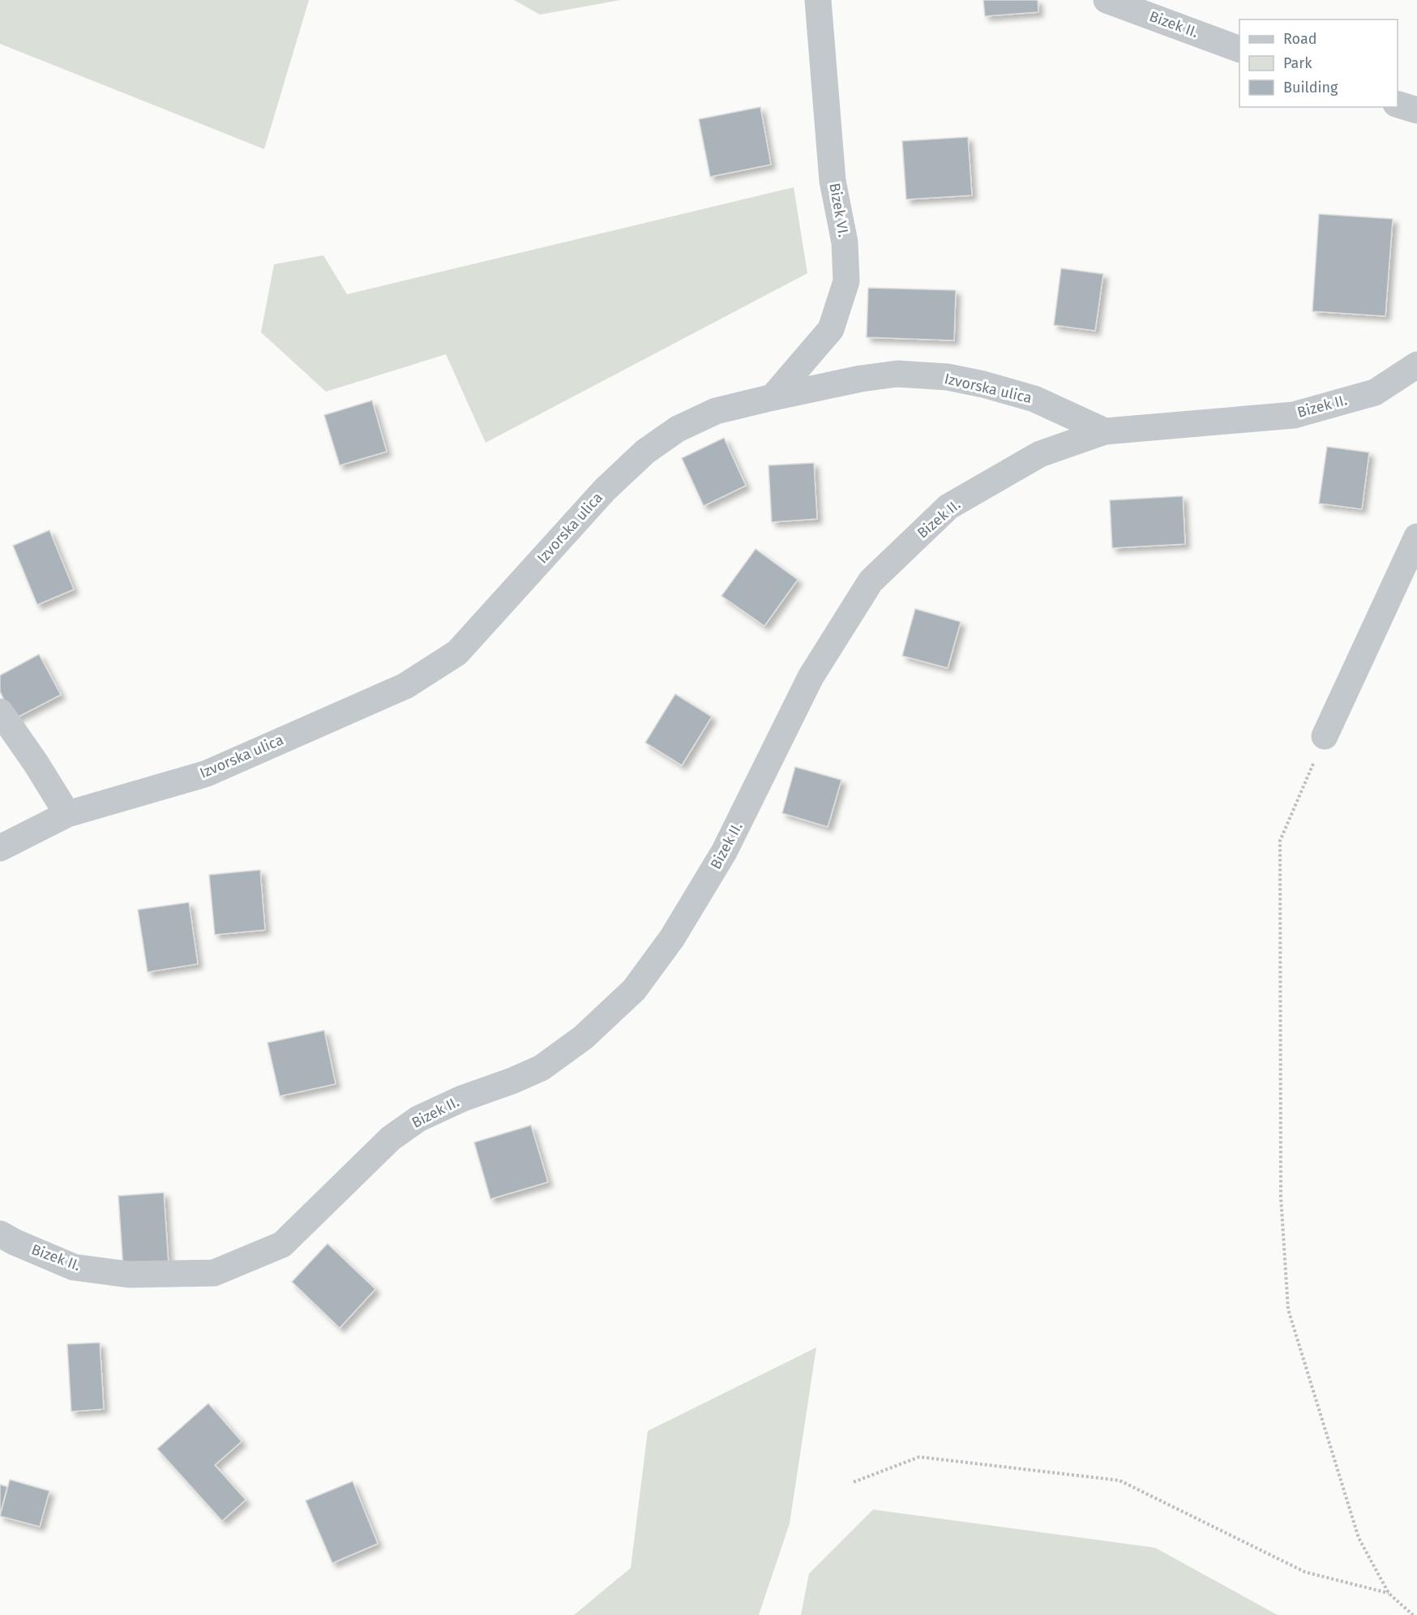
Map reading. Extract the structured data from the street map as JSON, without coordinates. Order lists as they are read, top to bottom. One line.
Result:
{"streets":{"street":["Bizek II.","Bizek VI.","Izvorska ulica"]},"crossings":[["Bizek II.","Izvorska ulica"],["Bizek VI.","Izvorska ulica"]],"legend":["Road","Park","Building"]}
